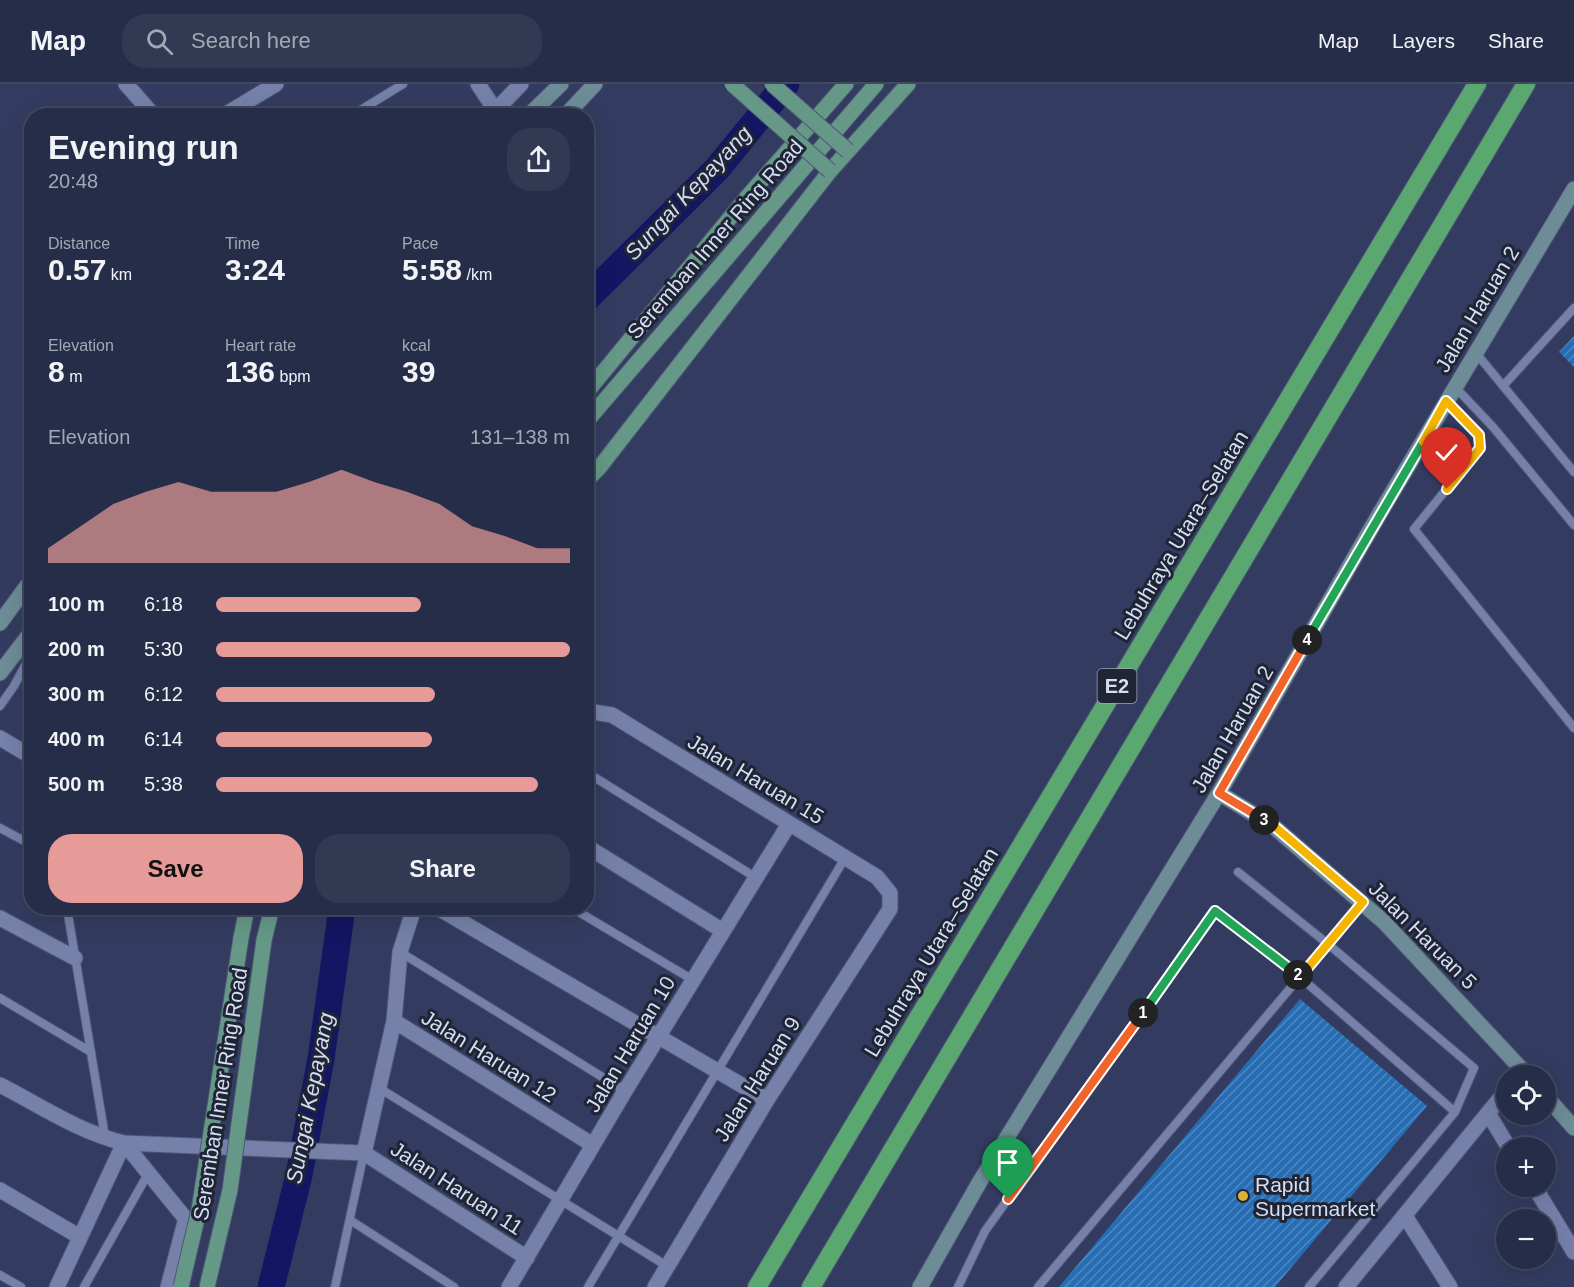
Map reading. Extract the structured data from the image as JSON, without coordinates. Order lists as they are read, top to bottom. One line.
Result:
{"streets":{"highway":["Lebuhraya Utara–Selatan","E2"],"main road":["Seremban Inner Ring Road","Jalan Haruan 2","Jalan Haruan 5"],"street":["Jalan Haruan 15","Jalan Haruan 10","Jalan Haruan 12","Jalan Haruan 9","Jalan Haruan 11"]},"crossings":[["Jalan Haruan 2","Jalan Haruan 5"],["Jalan Haruan 15","Jalan Haruan 10"],["Jalan Haruan 15","Jalan Haruan 9"],["Jalan Haruan 10","Jalan Haruan 12"],["Jalan Haruan 10","Jalan Haruan 11"]],"water":["Sungai Kepayang"],"places":["Rapid Supermarket"],"page":{"header":"Map","search":"Search here","nav":["Map","Layers","Share"],"heading":["Evening run","20:48"],"stats":[["Distance","0.57 km"],["Time","3:24"],["Pace","5:58 /km"],["Elevation","8 m"],["Heart rate","136 bpm"],["kcal","39"]],"chart":["Elevation","131–138 m"],"list":[{"name":"100 m","note":"6:18"},{"name":"200 m","note":"5:30"},{"name":"300 m","note":"6:12"},{"name":"400 m","note":"6:14"},{"name":"500 m","note":"5:38"}],"pins":["4","3","2","1"],"buttons":["Save","Share"],"map_buttons":["+","−"]}}
